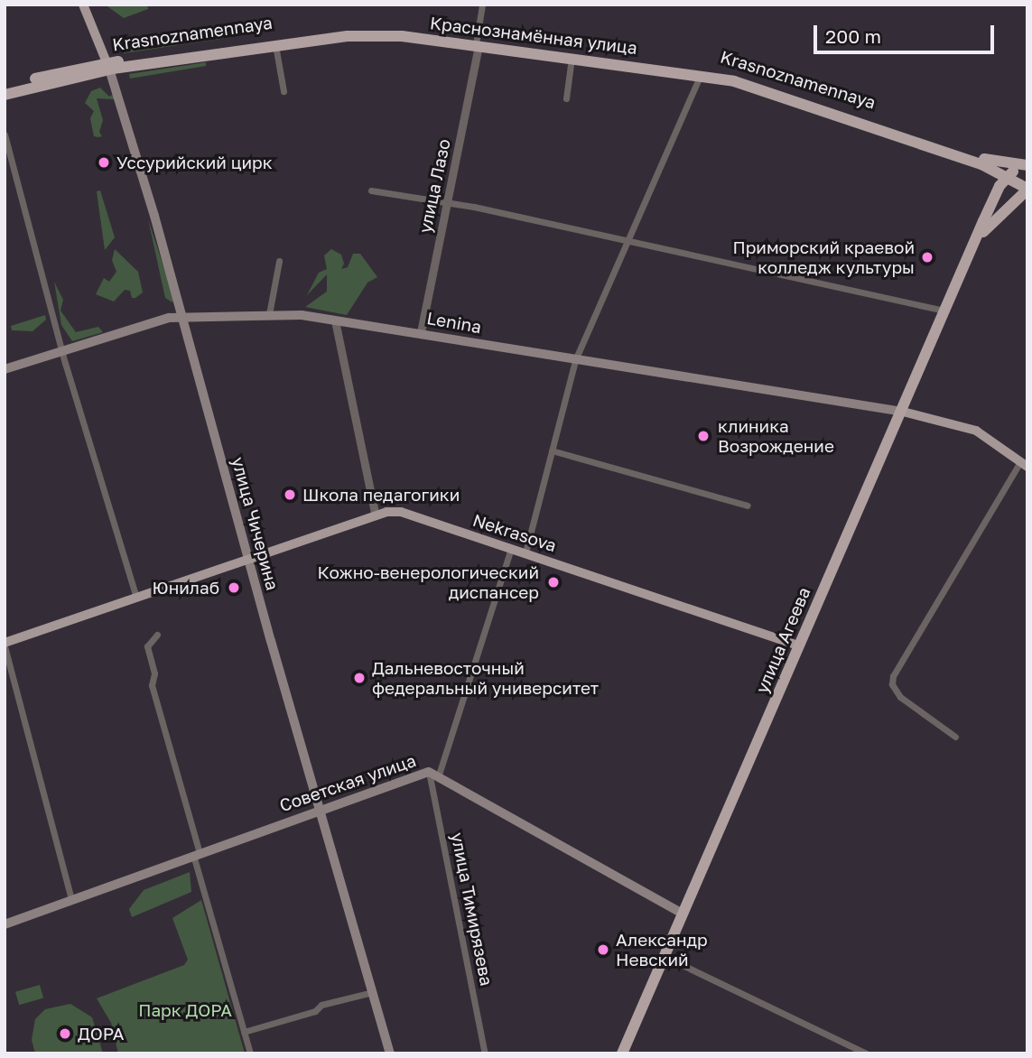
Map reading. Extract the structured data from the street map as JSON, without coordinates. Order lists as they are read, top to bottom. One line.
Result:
{"streets":{"highway":["Krasnoznamennaya","Краснознамённая улица","улица Агеева"],"main road":["Lenina","улица Чичерина","Nekrasova","Советская улица"],"street":["улица Лазо","улица Тимирязева"]},"crossings":[["Krasnoznamennaya","Краснознамённая улица"],["Krasnoznamennaya","улица Лазо"],["Krasnoznamennaya","улица Чичерина"],["Краснознамённая улица","улица Агеева"],["улица Лазо","Lenina"],["Lenina","улица Чичерина"],["Lenina","улица Агеева"],["улица Чичерина","Nekrasova"],["улица Чичерина","Советская улица"],["Nekrasova","улица Агеева"],["улица Агеева","Советская улица"],["Советская улица","улица Тимирязева"]],"parks":["Парк ДОРА"],"places":["Уссурийский цирк","Приморский краевой колледж культуры","клиника Возрождение","Школа педагогики","Кожно-венерологический диспансер","Юнилаб","Дальневосточный федеральный университет","Александр Невский","ДОРА"],"scale_bar":"200 m"}
